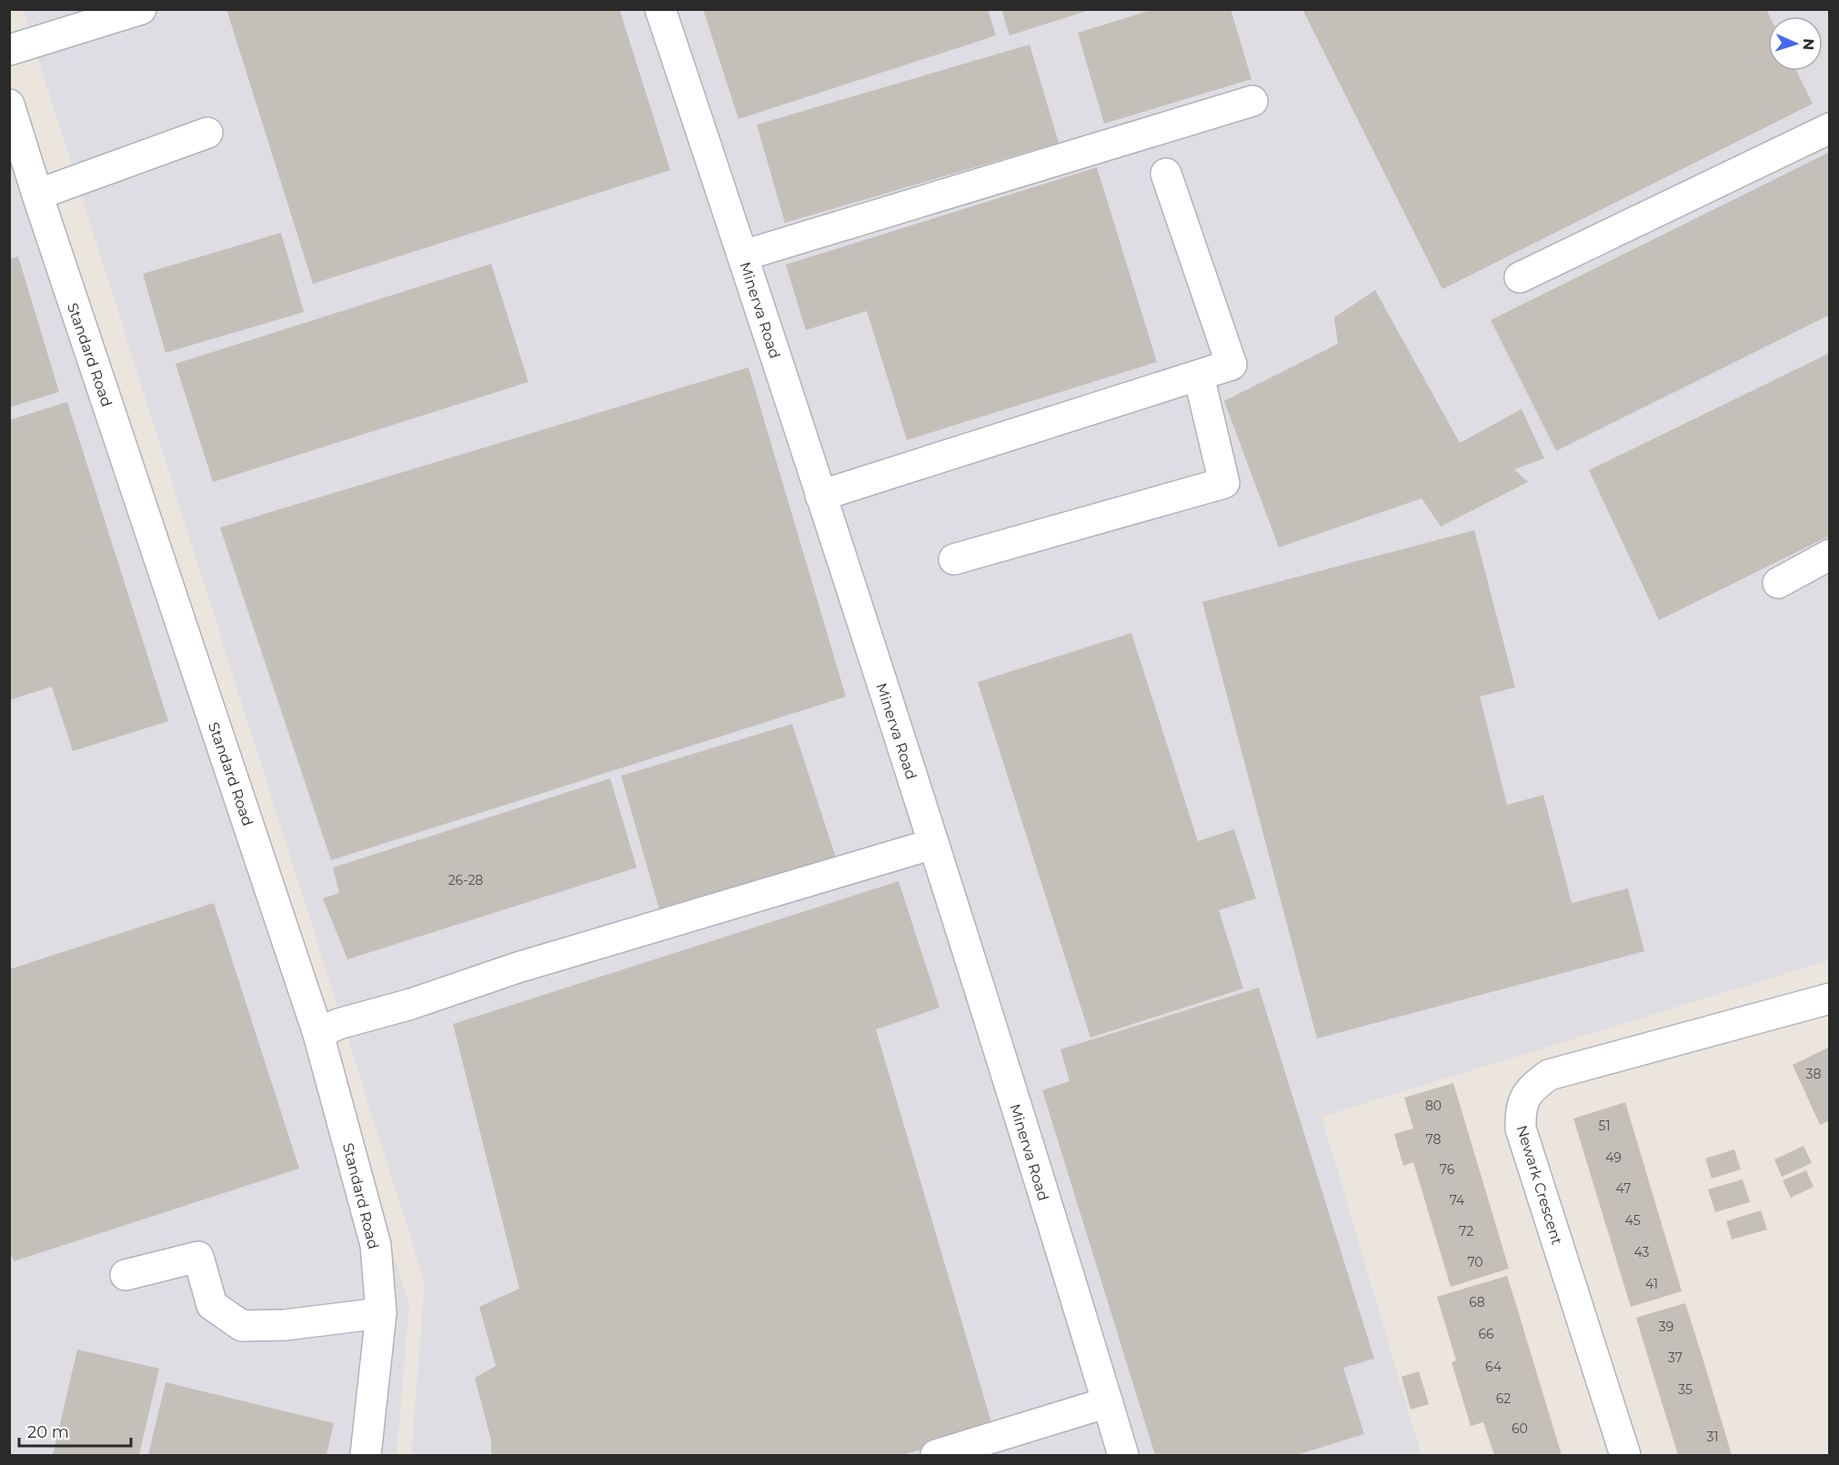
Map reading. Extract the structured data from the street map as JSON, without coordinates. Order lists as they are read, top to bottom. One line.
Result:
{"streets":{"street":["Minerva Road","Standard Road","Newark Crescent"]},"house_numbers":["26-28","38","80","51","78","49","76","47","74","45","72","43","70","41","68","39","66","37","64","35","62","60","31"],"scale_bar":"20 m","north":"right"}
